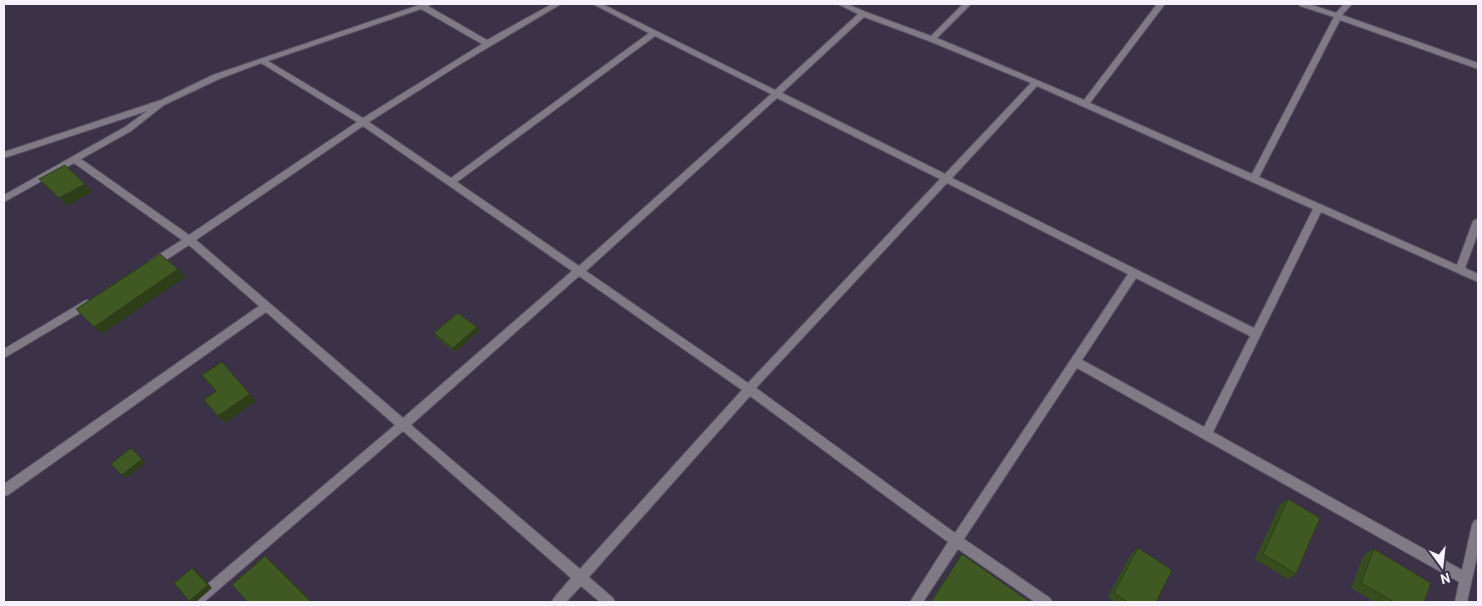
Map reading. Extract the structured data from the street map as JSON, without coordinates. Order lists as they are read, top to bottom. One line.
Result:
{"north":"bottom"}
